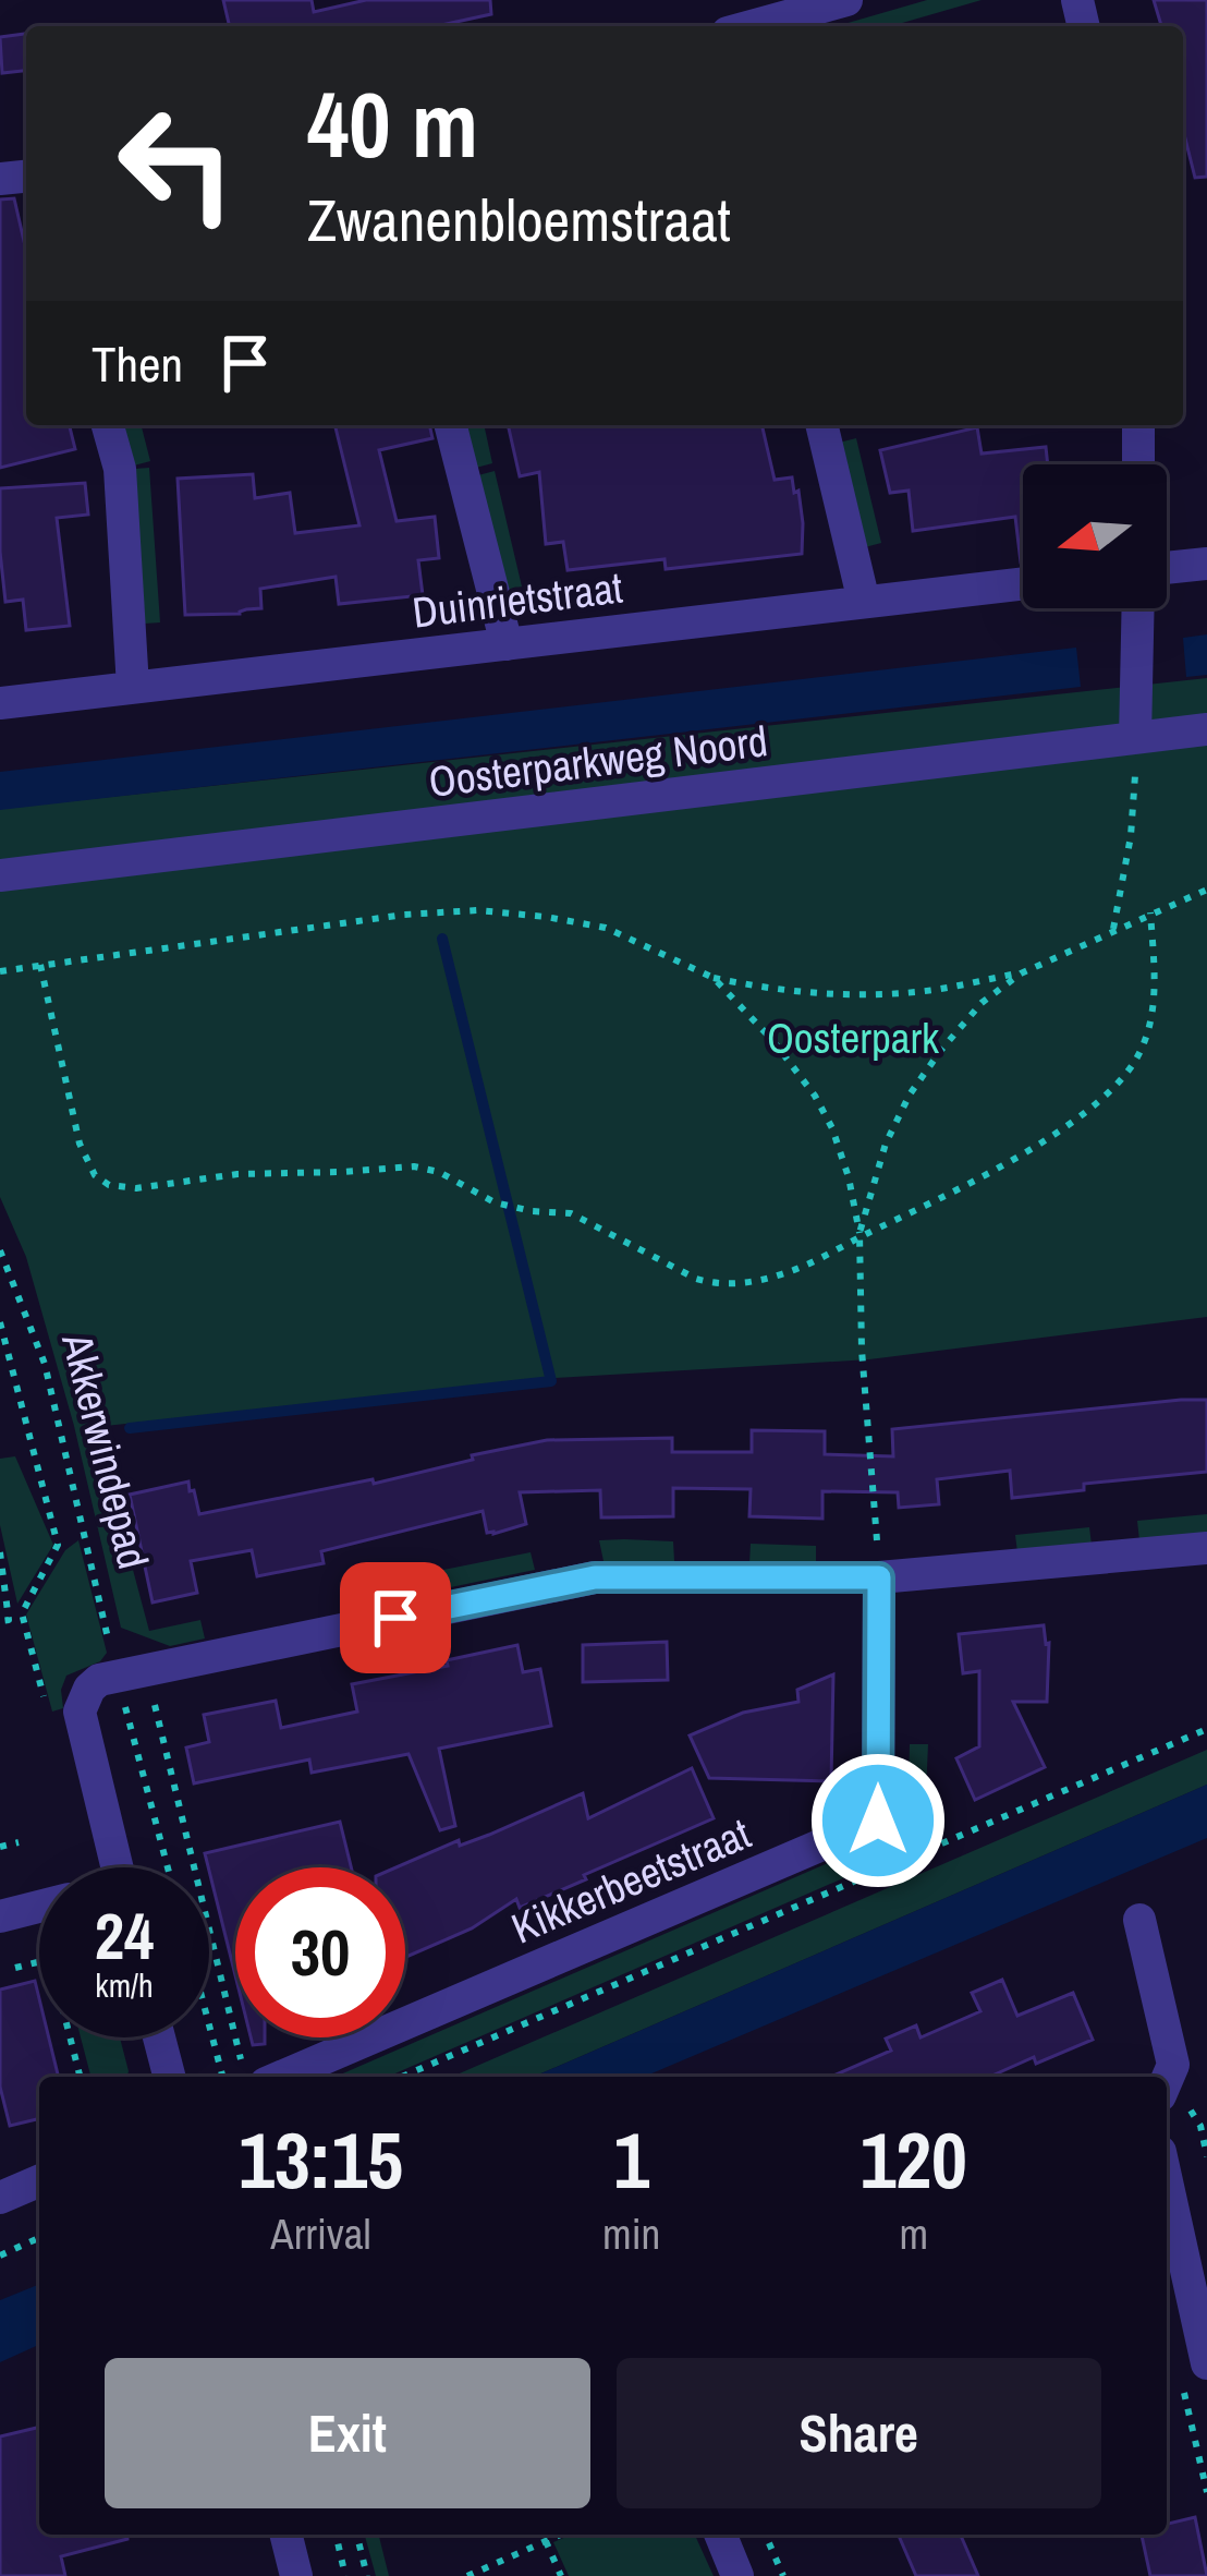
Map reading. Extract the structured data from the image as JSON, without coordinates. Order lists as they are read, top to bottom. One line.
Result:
{"streets":{"street":["Duinrietstraat","Oosterparkweg Noord","Kikkerbeetstraat"],"path":["Akkerwindepad"]},"parks":["Oosterpark"],"north":"left","page":{"turn":["40 m","Zwanenbloemstraat"],"then":"Then","speed":"24 km/h","limit":"30","eta":["13:15","Arrival","1","min","120","m"],"buttons":["Exit","Share"]}}
